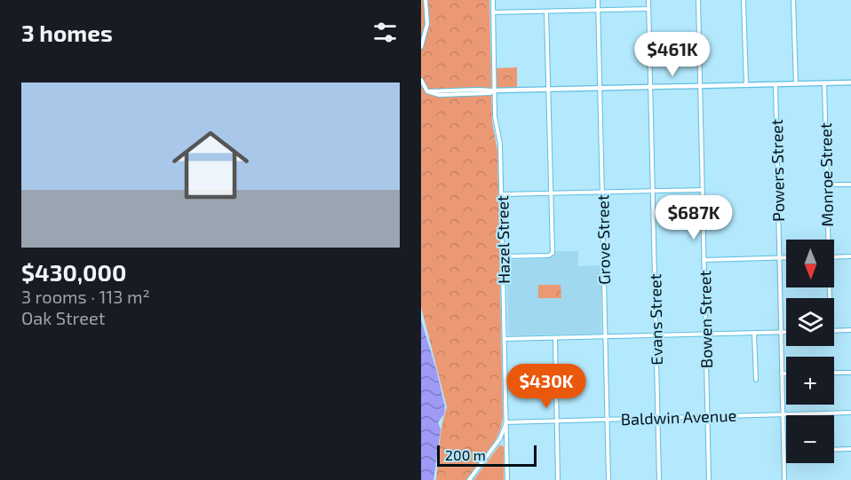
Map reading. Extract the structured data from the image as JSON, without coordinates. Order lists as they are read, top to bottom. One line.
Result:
{"streets":{"street":["Powers Street","Monroe Street","Hazel Street","Grove Street","Evans Street","Bowen Street","Baldwin Avenue"]},"crossings":[["Powers Street","Baldwin Avenue"],["Hazel Street","Baldwin Avenue"],["Grove Street","Baldwin Avenue"],["Evans Street","Baldwin Avenue"],["Bowen Street","Baldwin Avenue"]],"scale_bar":"200 m","north":"bottom","page":{"heading":"3 homes","price":["$461K","$687K","$430K"],"list":[{"name":"$430,000","note":"3 rooms · 113 m² · Oak Street"}],"map_buttons":["+","−"],"scale":"200 m"}}
